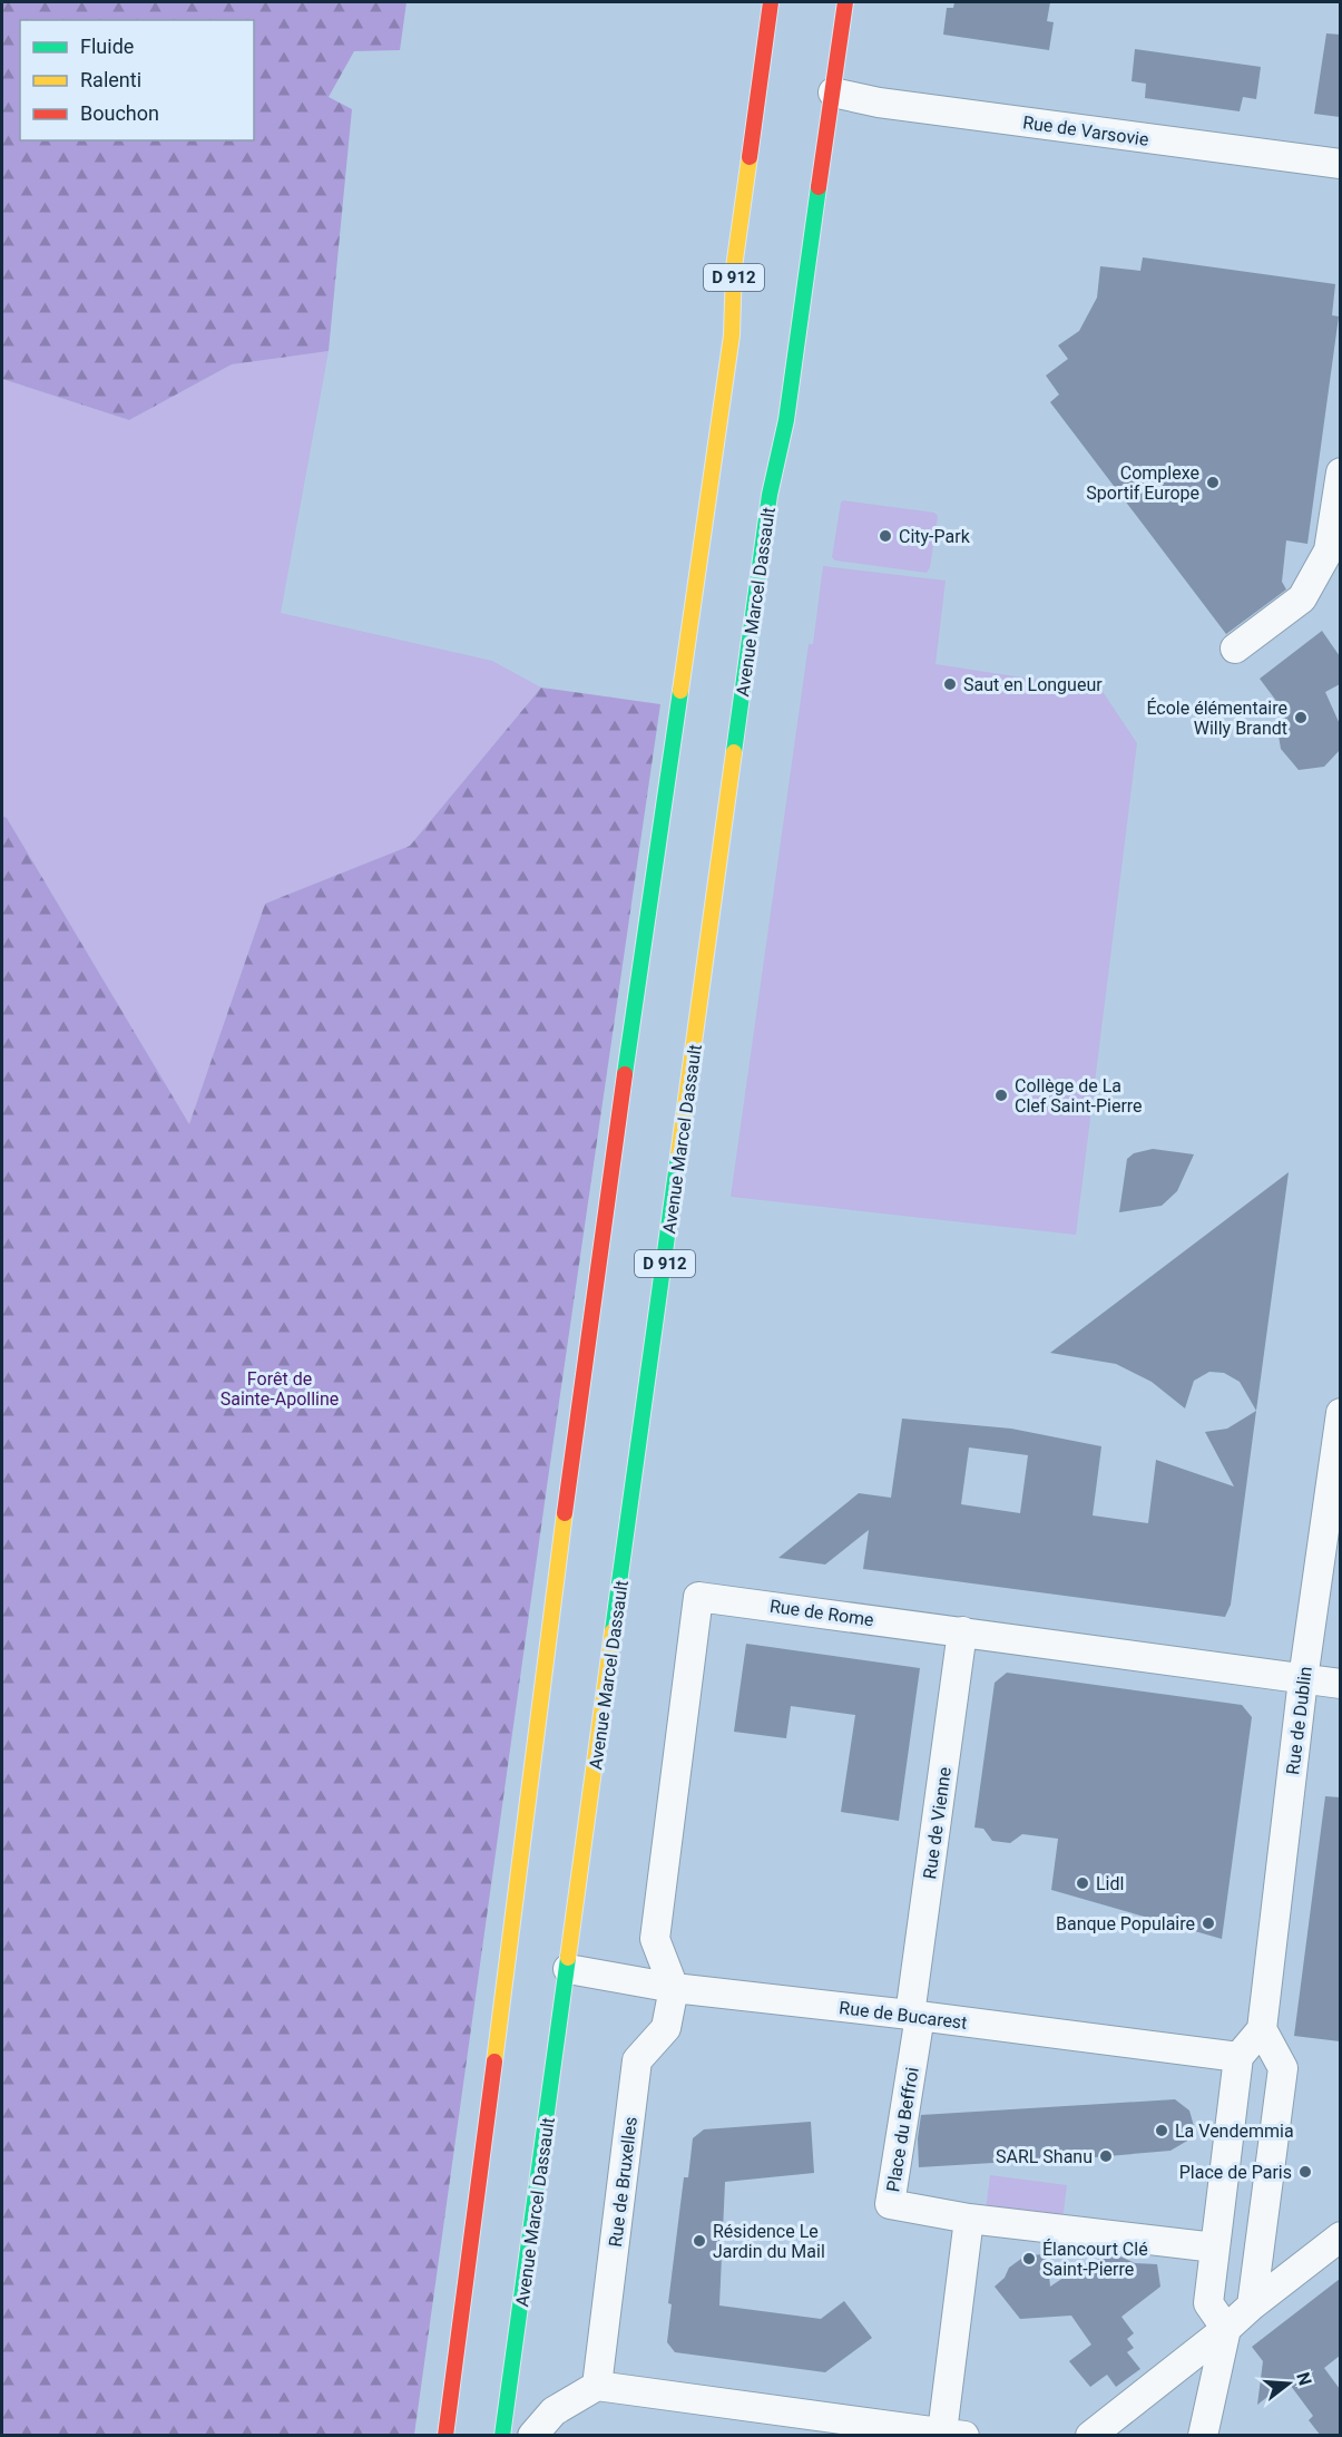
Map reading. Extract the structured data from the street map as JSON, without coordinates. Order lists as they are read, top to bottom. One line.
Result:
{"streets":{"main road":["D 912","Avenue Marcel Dassault"],"street":["Rue de Varsovie","Rue de Rome","Rue de Dublin","Rue de Vienne","Rue de Bucarest","Place du Beffroi","Rue de Bruxelles"]},"crossings":[["Rue de Varsovie","Avenue Marcel Dassault"],["Avenue Marcel Dassault","Rue de Bucarest"],["Rue de Rome","Rue de Dublin"],["Rue de Rome","Rue de Vienne"],["Rue de Rome","Rue de Bucarest"],["Rue de Rome","Rue de Bruxelles"],["Rue de Vienne","Rue de Bucarest"],["Rue de Vienne","Place du Beffroi"],["Rue de Bucarest","Place du Beffroi"],["Rue de Bucarest","Rue de Bruxelles"]],"parks":["Forêt de Sainte-Apolline"],"places":["Complexe Sportif Europe","City-Park","Saut en Longueur","École élémentaire Willy Brandt","Collège de La Clef Saint-Pierre","Lidl","Banque Populaire","La Vendemmia","SARL Shanu","Place de Paris","Résidence Le Jardin du Mail","Élancourt Clé Saint-Pierre"],"legend":["Fluide","Ralenti","Bouchon"],"north":"right"}
